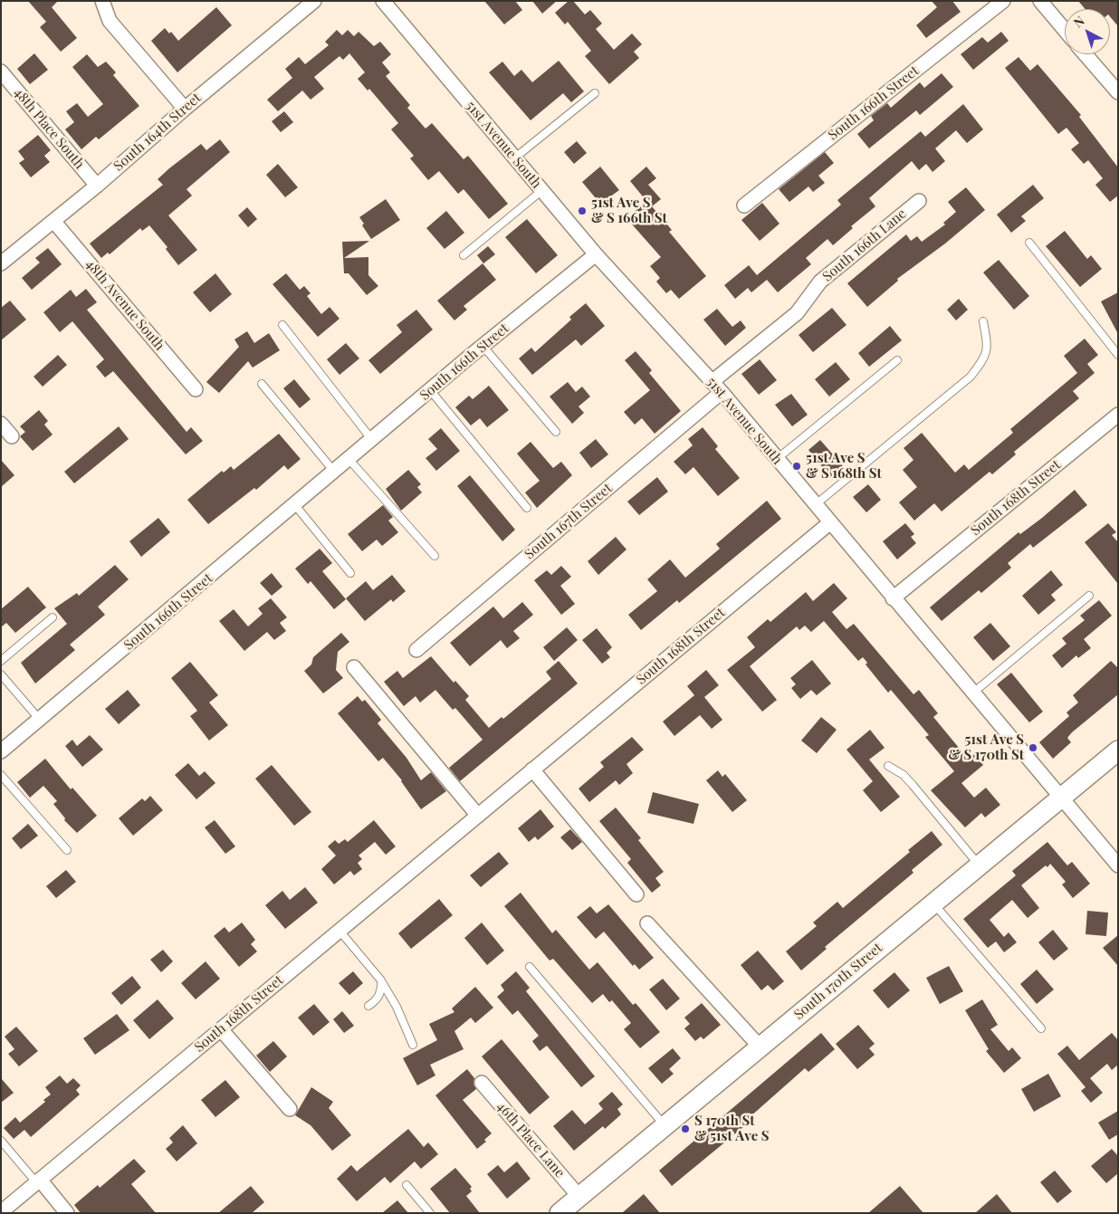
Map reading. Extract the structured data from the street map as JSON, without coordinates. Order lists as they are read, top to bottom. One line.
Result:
{"streets":{"street":["South 166th Street","48th Place South","South 164th Street","51st Avenue South","South 166th Lane","48th Avenue South","South 168th Street","South 167th Street","South 170th Street","46th Place Lane"]},"crossings":[["South 166th Street","51st Avenue South"],["48th Place South","South 164th Street"],["South 164th Street","48th Avenue South"],["51st Avenue South","South 166th Lane"],["51st Avenue South","South 168th Street"],["51st Avenue South","South 167th Street"],["51st Avenue South","South 170th Street"],["South 170th Street","46th Place Lane"]],"places":["51st Ave S & S 166th St","51st Ave S & S 168th St","51st Ave S & S 170th St","S 170th St & 51st Ave S"],"north":"top left"}
